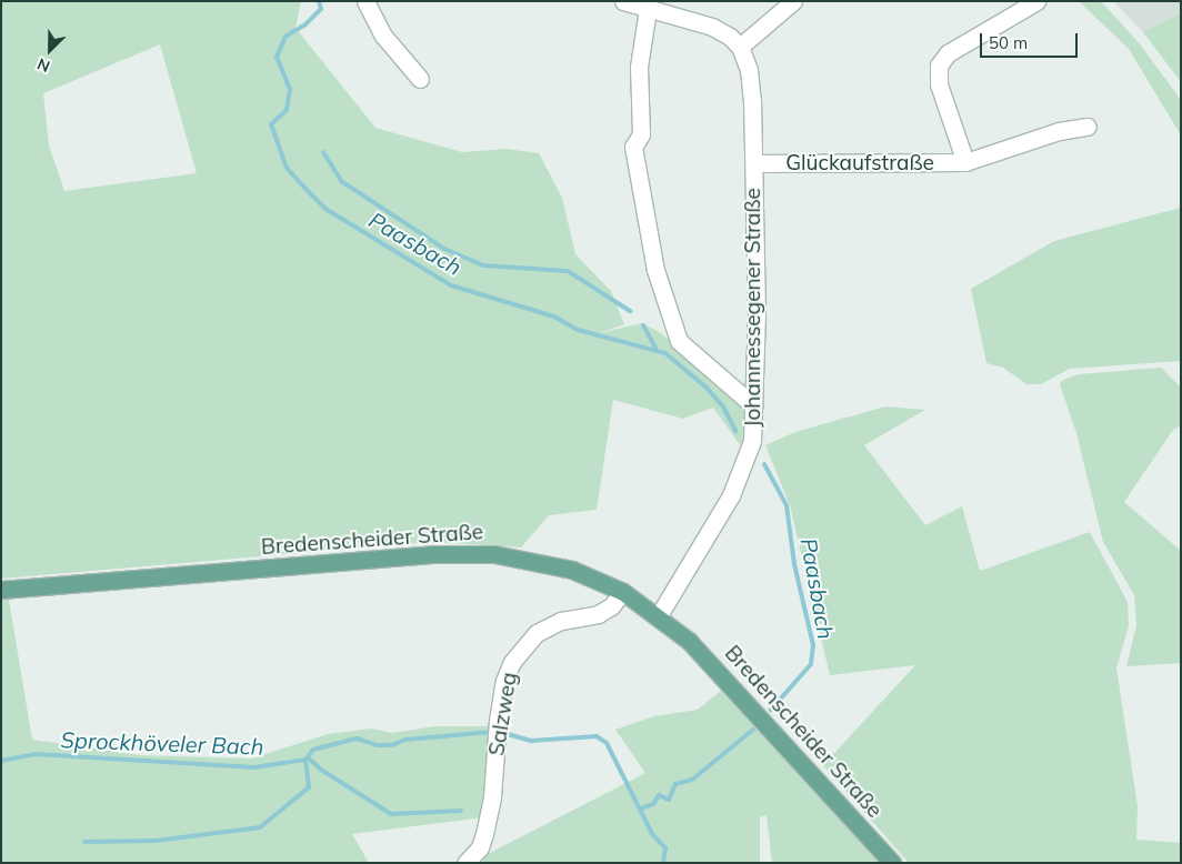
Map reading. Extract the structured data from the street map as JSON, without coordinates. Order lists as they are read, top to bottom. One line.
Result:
{"streets":{"main road":["Bredenscheider Straße"],"street":["Glückaufstraße","Johannessegener Straße","Salzweg"]},"crossings":[["Glückaufstraße","Johannessegener Straße"],["Johannessegener Straße","Bredenscheider Straße"],["Bredenscheider Straße","Salzweg"]],"water":["Paasbach","Sprockhöveler Bach"],"scale_bar":"50 m","north":"bottom left"}
